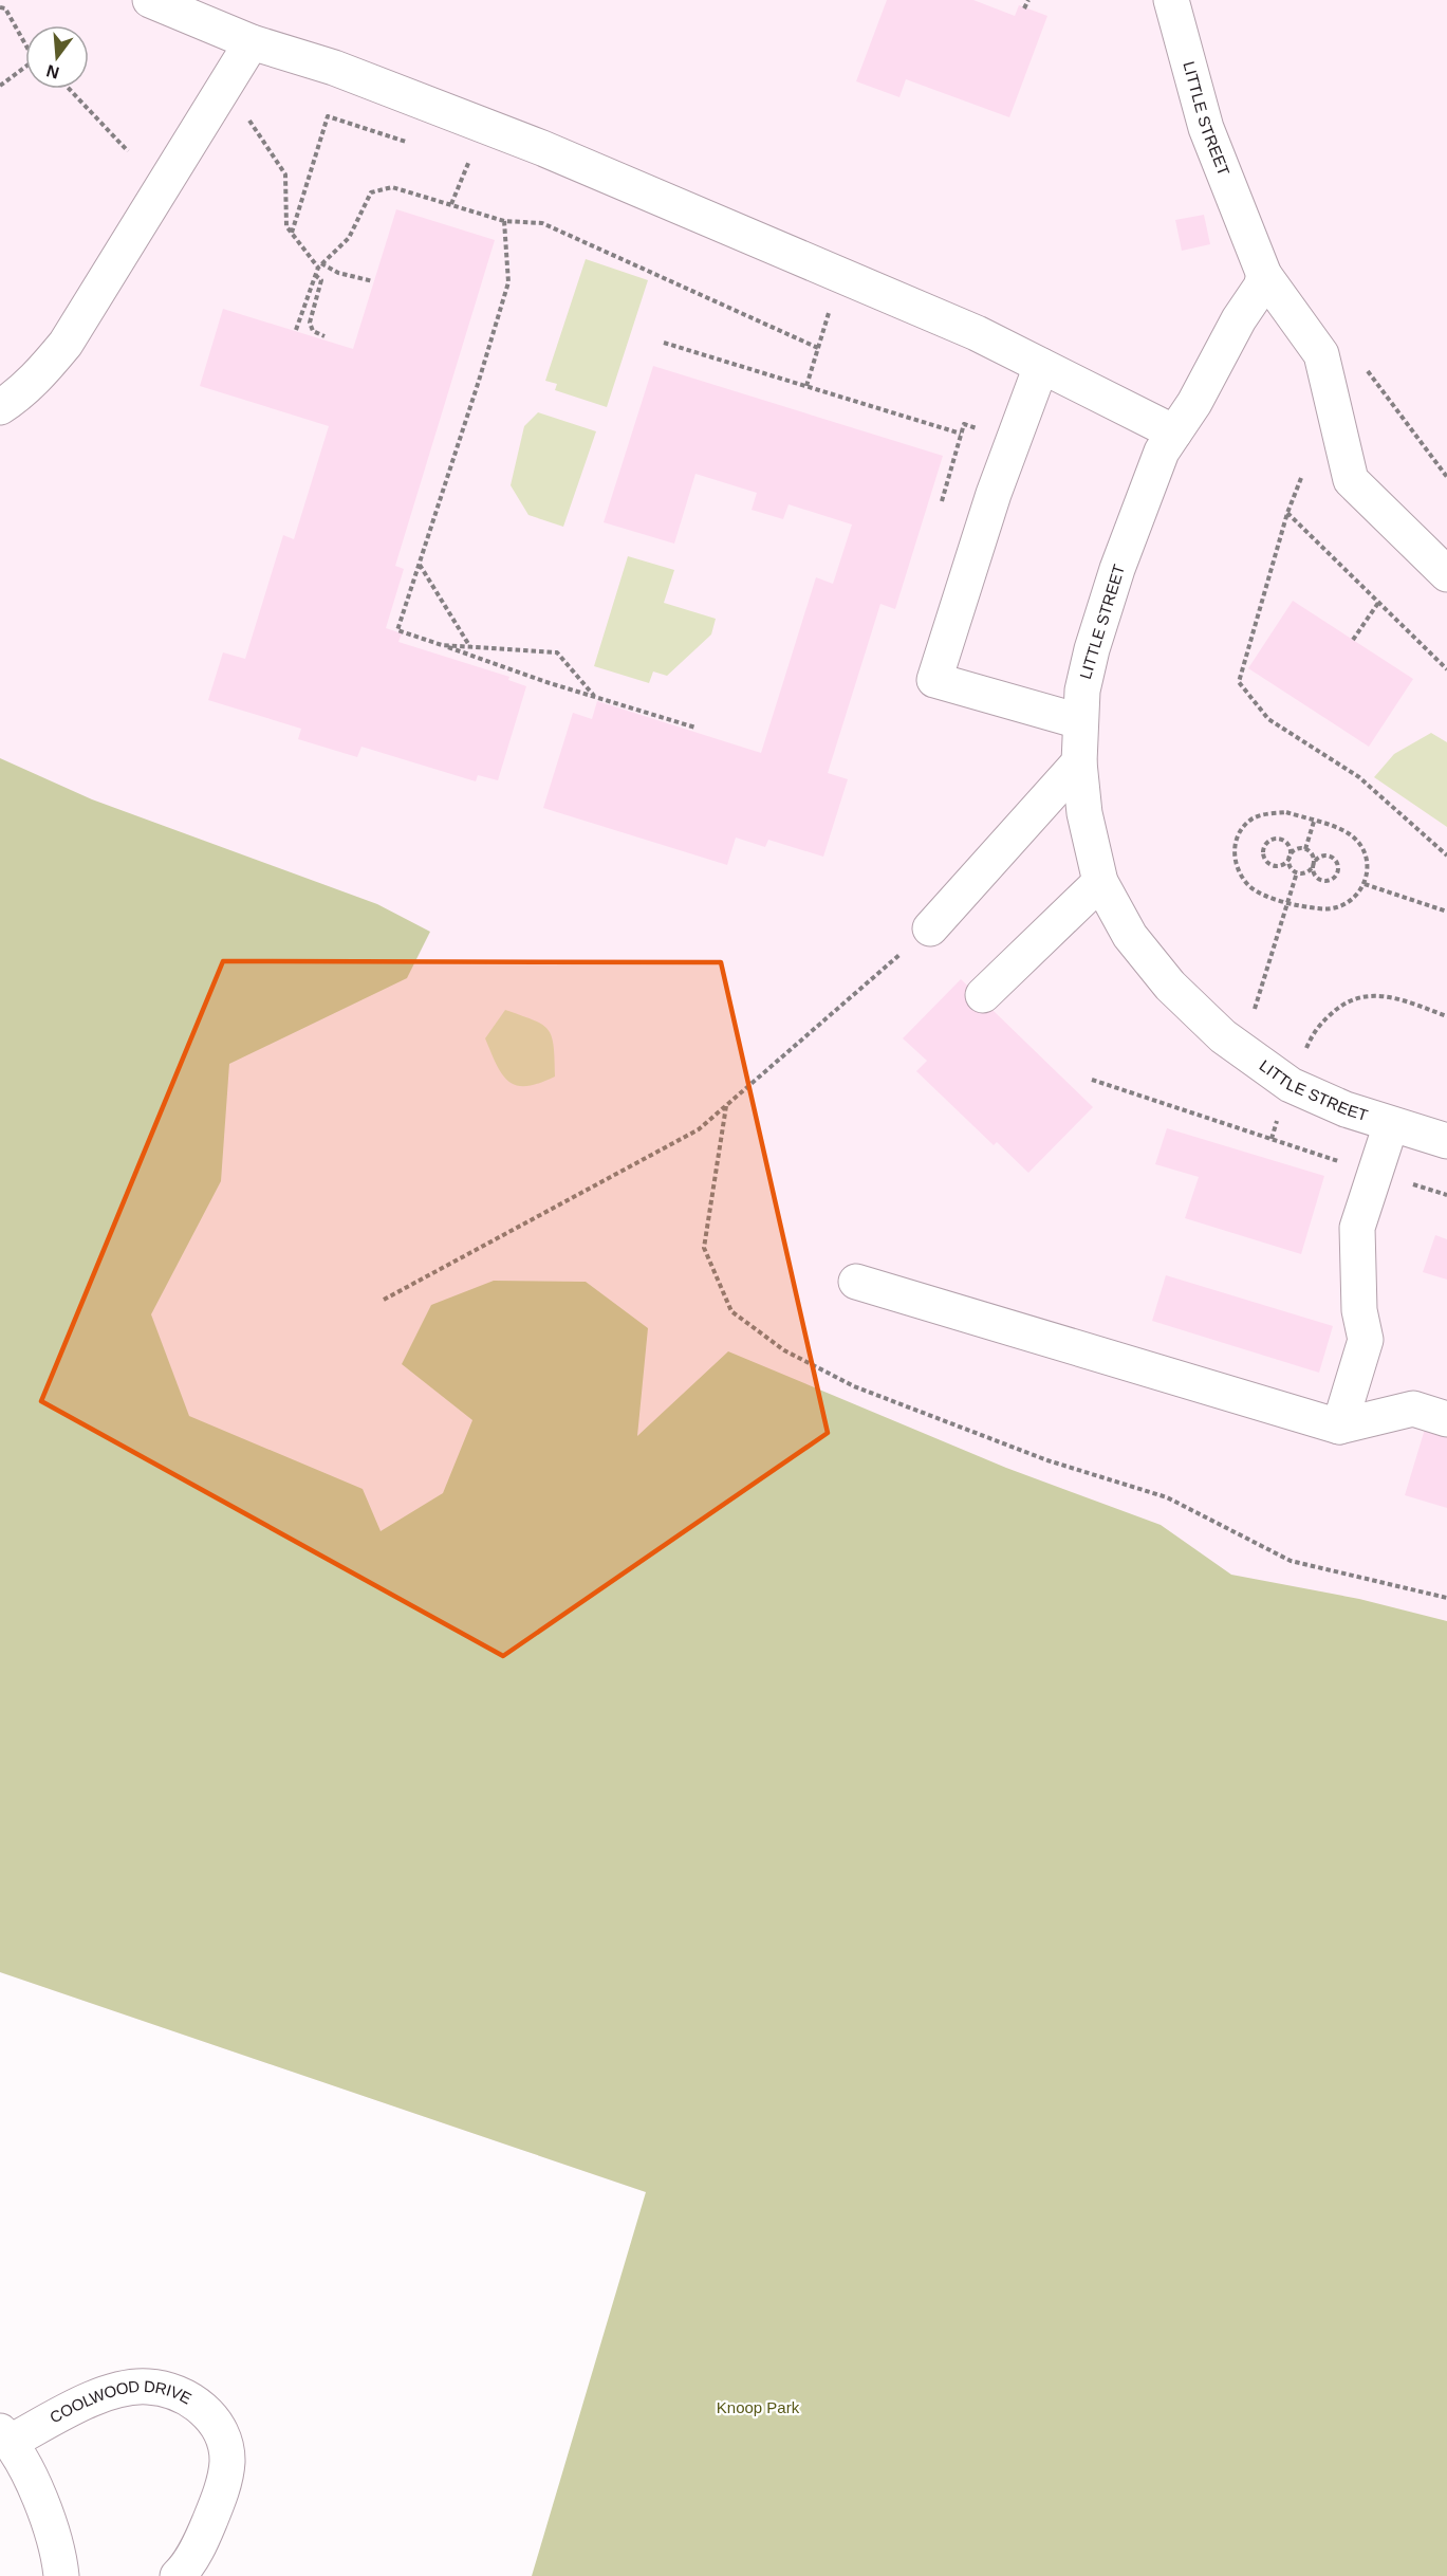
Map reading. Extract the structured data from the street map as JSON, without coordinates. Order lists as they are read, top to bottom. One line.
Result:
{"streets":{"street":["LITTLE STREET","COOLWOOD DRIVE"]},"parks":["Knoop Park"],"north":"bottom"}
